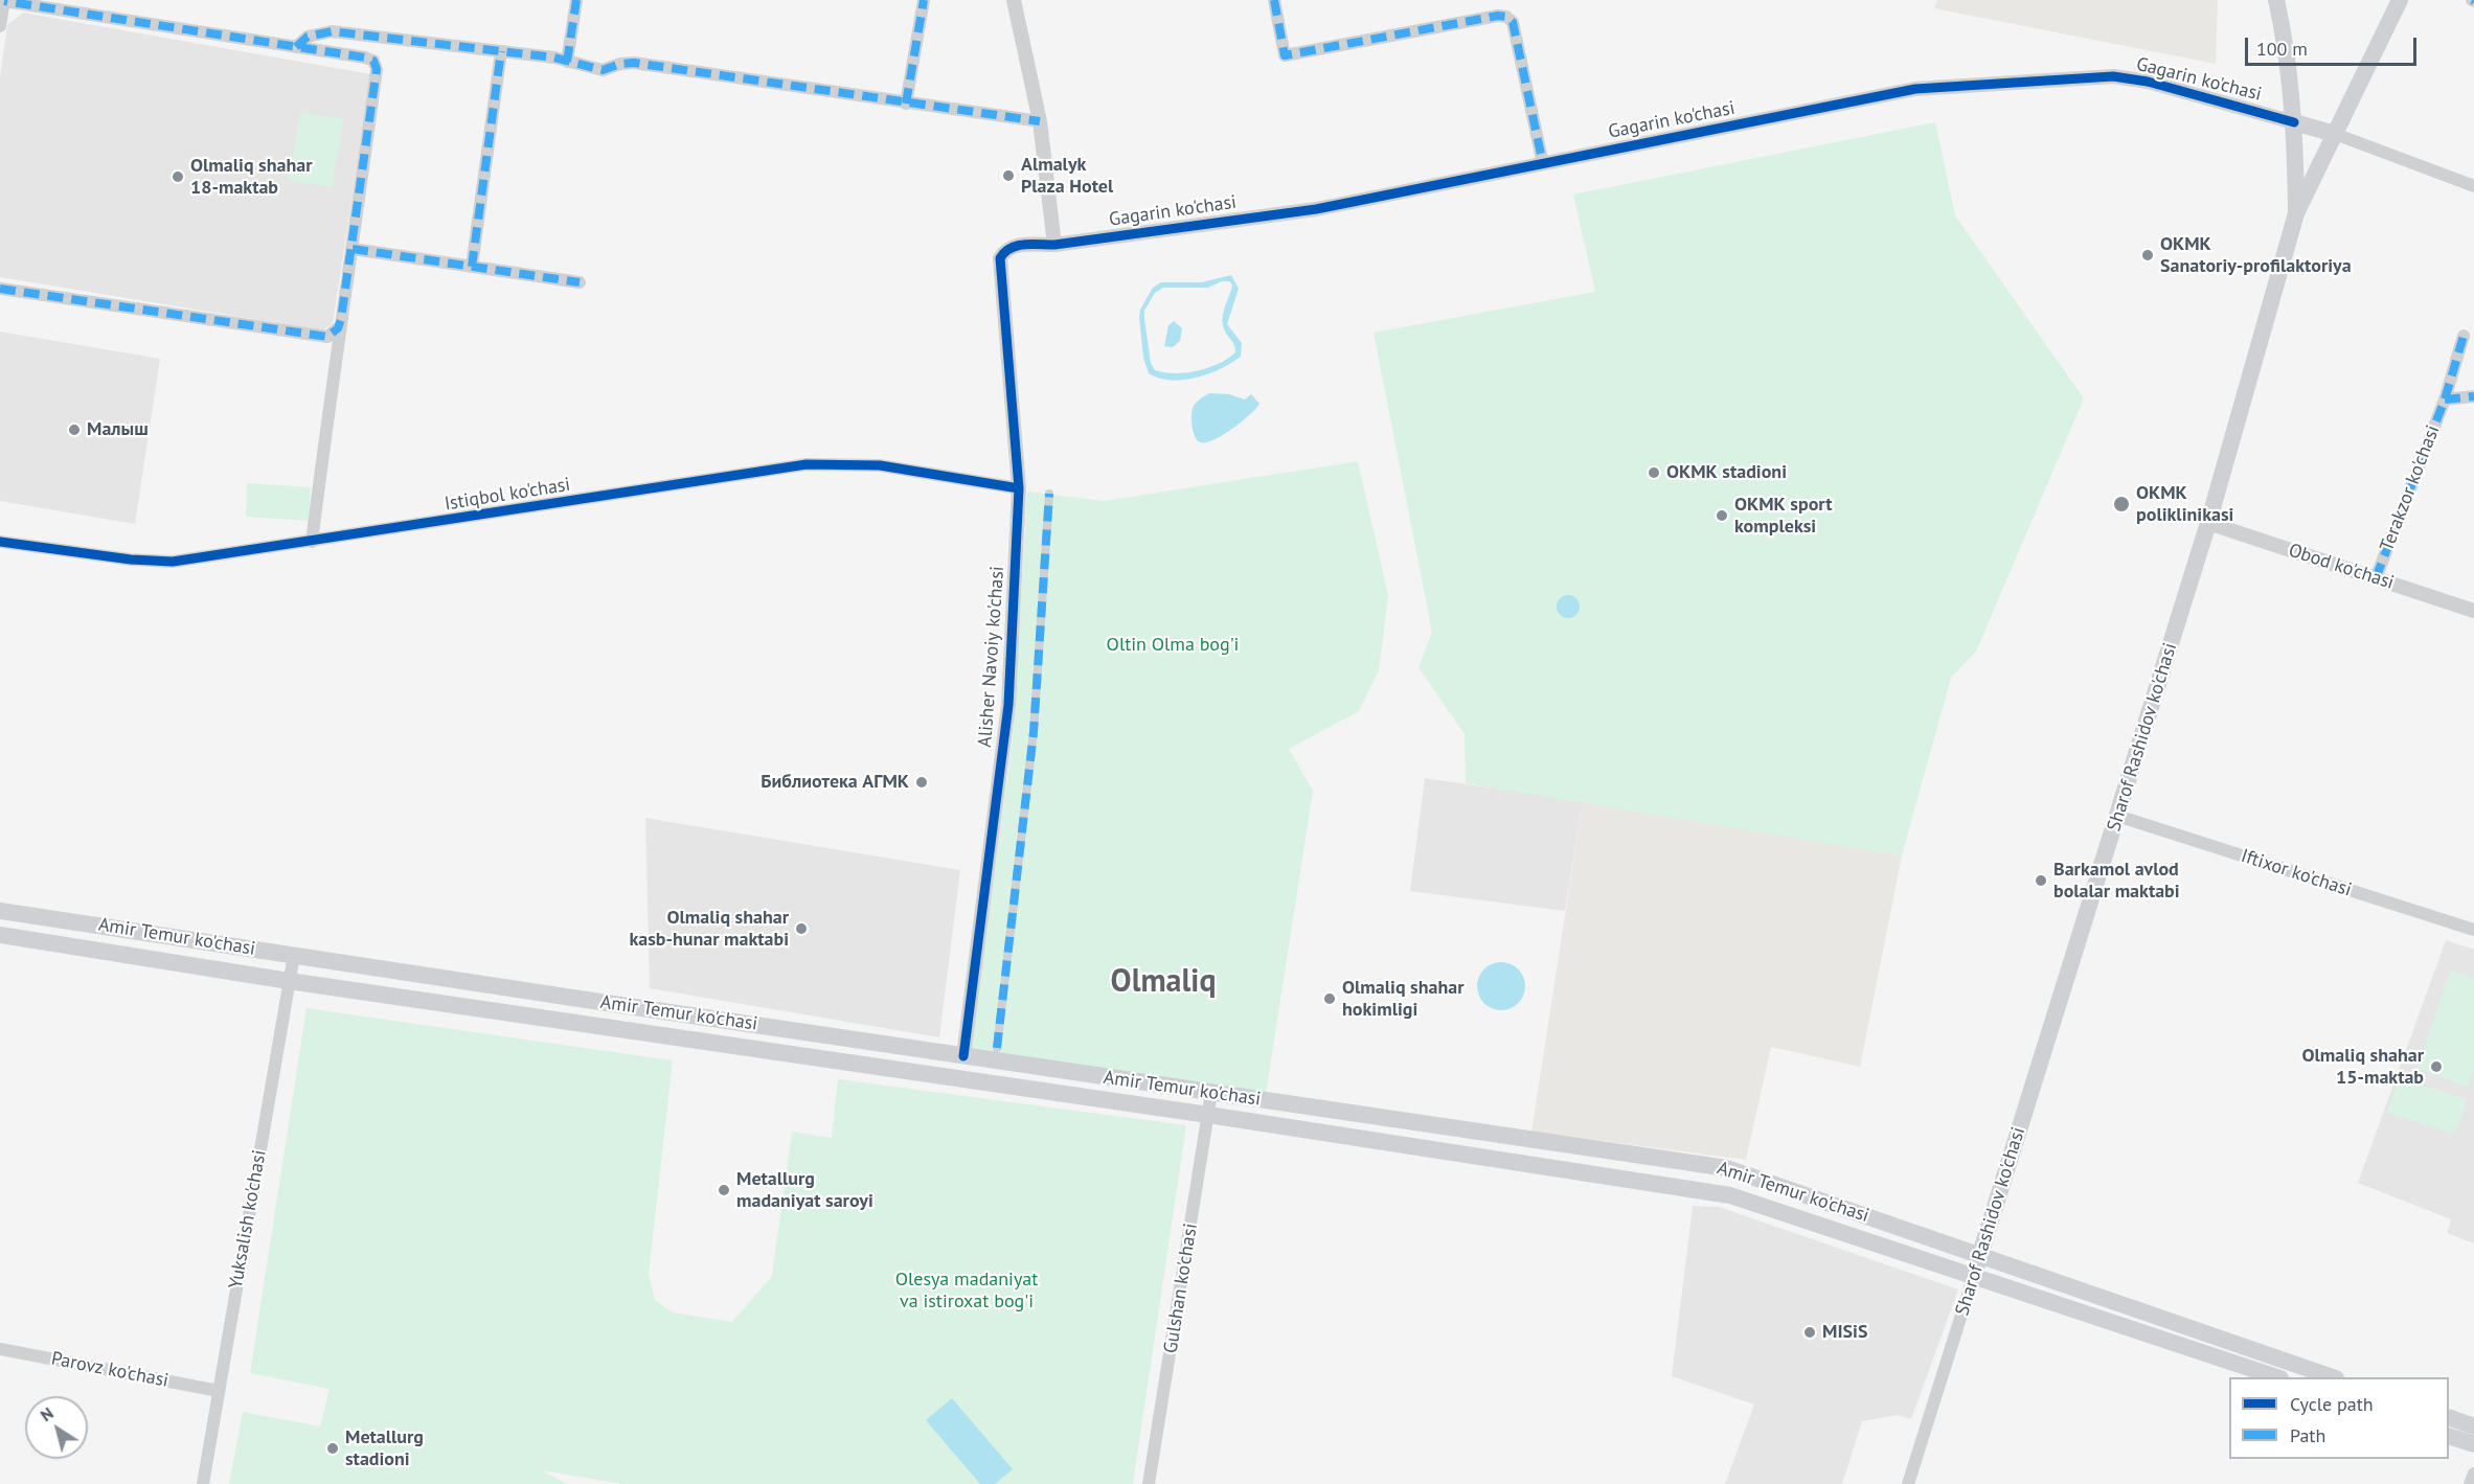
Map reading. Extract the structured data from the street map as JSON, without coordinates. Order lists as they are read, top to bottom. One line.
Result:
{"streets":{"main road":["Sharof Rashidov ko'chasi","Amir Temur ko'chasi"],"street":["Gagarin ko'chasi","Terakzor ko'chasi","Istiqbol ko'chasi","Obod ko'chasi","Alisher Navoiy ko'chasi","Iftixor ko'chasi","Yuksalish ko'chasi","Gulshan ko'chasi","Parovz ko'chasi"]},"crossings":[["Gagarin ko'chasi","Alisher Navoiy ko'chasi"],["Terakzor ko'chasi","Obod ko'chasi"],["Istiqbol ko'chasi","Alisher Navoiy ko'chasi"],["Obod ko'chasi","Sharof Rashidov ko'chasi"],["Alisher Navoiy ko'chasi","Amir Temur ko'chasi"],["Sharof Rashidov ko'chasi","Iftixor ko'chasi"],["Sharof Rashidov ko'chasi","Amir Temur ko'chasi"],["Amir Temur ko'chasi","Yuksalish ko'chasi"],["Amir Temur ko'chasi","Gulshan ko'chasi"],["Yuksalish ko'chasi","Parovz ko'chasi"]],"districts":["Olmaliq"],"parks":["Oltin Olma bog'i","Olesya madaniyat va istiroxat bog'i"],"places":["Almalyk Plaza Hotel","Olmaliq shahar 18-maktab","OKMK Sanatoriy-profilaktoriya","Малыш","OKMK stadioni","OKMK poliklinikasi","OKMK sport kompleksi","Библиотека АГМК","Barkamol avlod bolalar maktabi","Olmaliq shahar kasb-hunar maktabi","Olmaliq shahar hokimligi","Olmaliq shahar 15-maktab","Metallurg madaniyat saroyi","MISiS","Metallurg stadioni"],"legend":["Cycle path","Path"],"scale_bar":"100 m","north":"top left"}
